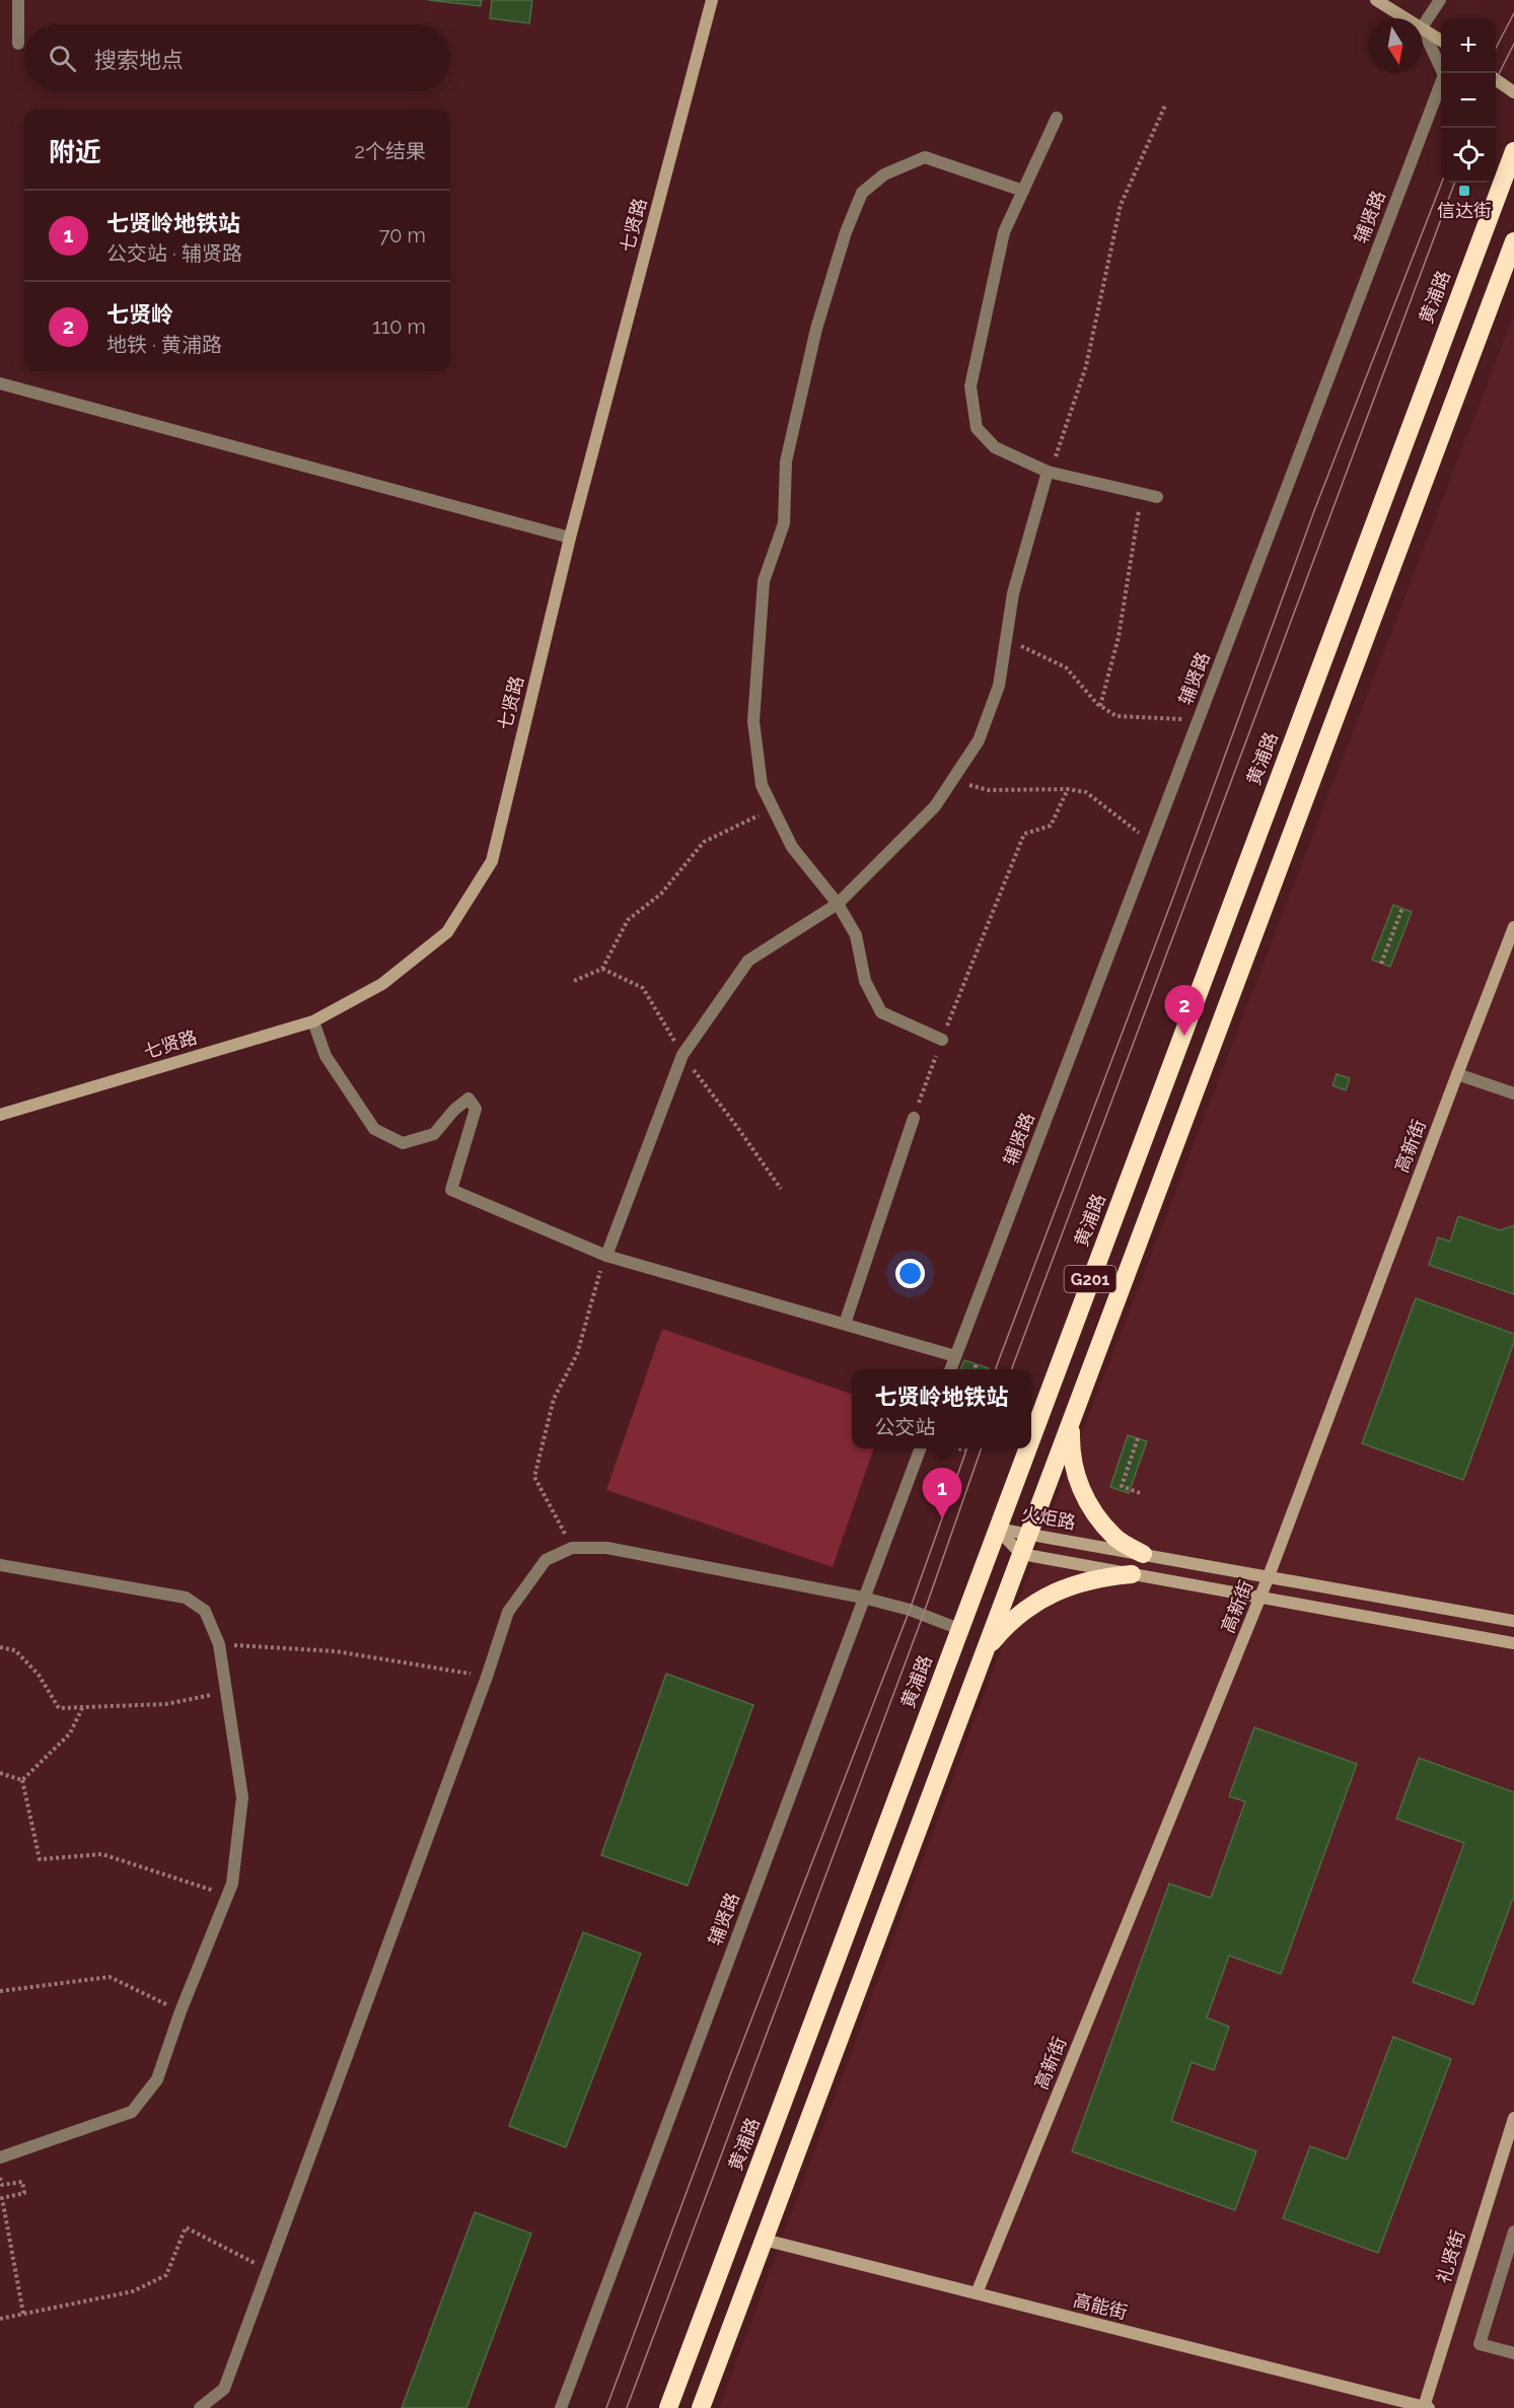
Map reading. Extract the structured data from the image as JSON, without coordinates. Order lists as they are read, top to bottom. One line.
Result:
{"streets":{"highway":["黄浦路","G201"],"street":["辅贤路","七贤路","高新街","火炬路","礼贤街","高能街"]},"crossings":[["黄浦路","火炬路"],["高新街","火炬路"],["高新街","高能街"],["G201","火炬路"],["G201","高能街"],["礼贤街","高能街"]],"places":{"transit":["信达街"]},"north":"bottom","page":{"map_buttons":["+","−"],"search":"搜索地点","heading":["附近","2个结果"],"list":[{"mark":"1","name":"七贤岭地铁站","note":"公交站 · 辅贤路","value":"70 m"},{"mark":"2","name":"七贤岭","note":"地铁 · 黄浦路","value":"110 m"}],"pins":["2","1"],"popup":["七贤岭地铁站","公交站"]}}
